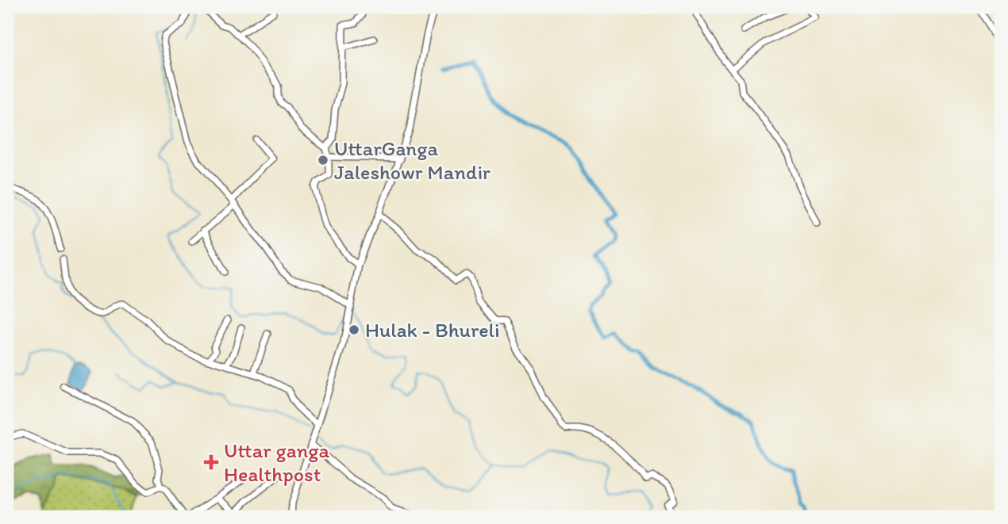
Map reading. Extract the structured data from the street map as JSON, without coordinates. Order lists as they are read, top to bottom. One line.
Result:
{"places":{"other":["UttarGanga Jaleshowr Mandir","Hulak - Bhureli"],"health":["Uttar ganga Healthpost"]}}
